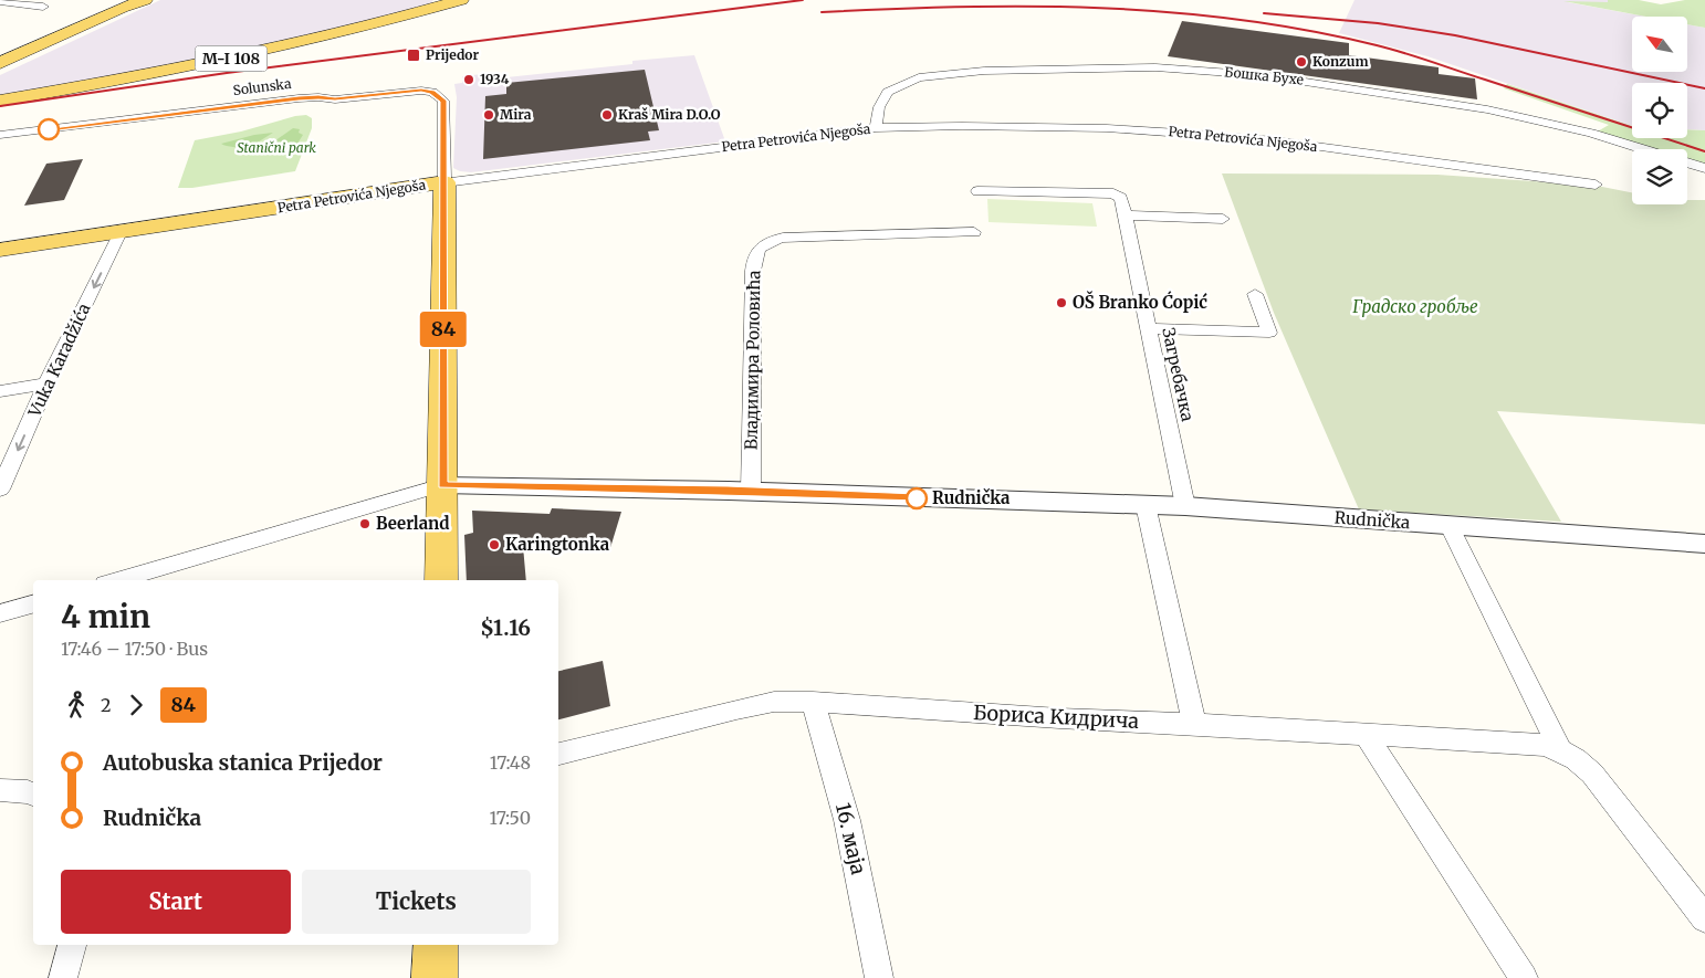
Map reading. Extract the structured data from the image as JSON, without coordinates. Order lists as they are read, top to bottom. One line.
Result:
{"streets":{"main road":["M-I 108","Petra Petrovića Njegoša"],"street":["Бошка Бухе","Solunska","Vuka Karadžića","Владимира Роловића","Загребачка","Rudnička","Бориса Kидрича","16. маја"]},"crossings":[["Бошка Бухе","Petra Petrovića Njegoša"],["Solunska","Petra Petrovića Njegoša"],["Petra Petrovića Njegoša","Vuka Karadžića"],["Владимира Роловића","Rudnička"],["Загребачка","Rudnička"],["Бориса Kидрича","16. маја"]],"one_way":["Vuka Karadžića"],"parks":["Stanični park","Градско гробље"],"places":{"transit":["Prijedor"],"other":["Konzum","1934","Mira","Kraš Mira D.O.O","OŠ Branko Ćopić","Rudnička","Beerland","Karingtonka"]},"lines":["bus line 84"],"north":"top left","page":{"on_map":"84","heading":["4 min","17:46 – 17:50 · Bus","$1.16"],"legs":["2","84"],"list":[{"name":"Autobuska stanica Prijedor","value":"17:48"},{"name":"Rudnička","value":"17:50"}],"buttons":["Start","Tickets"]}}
